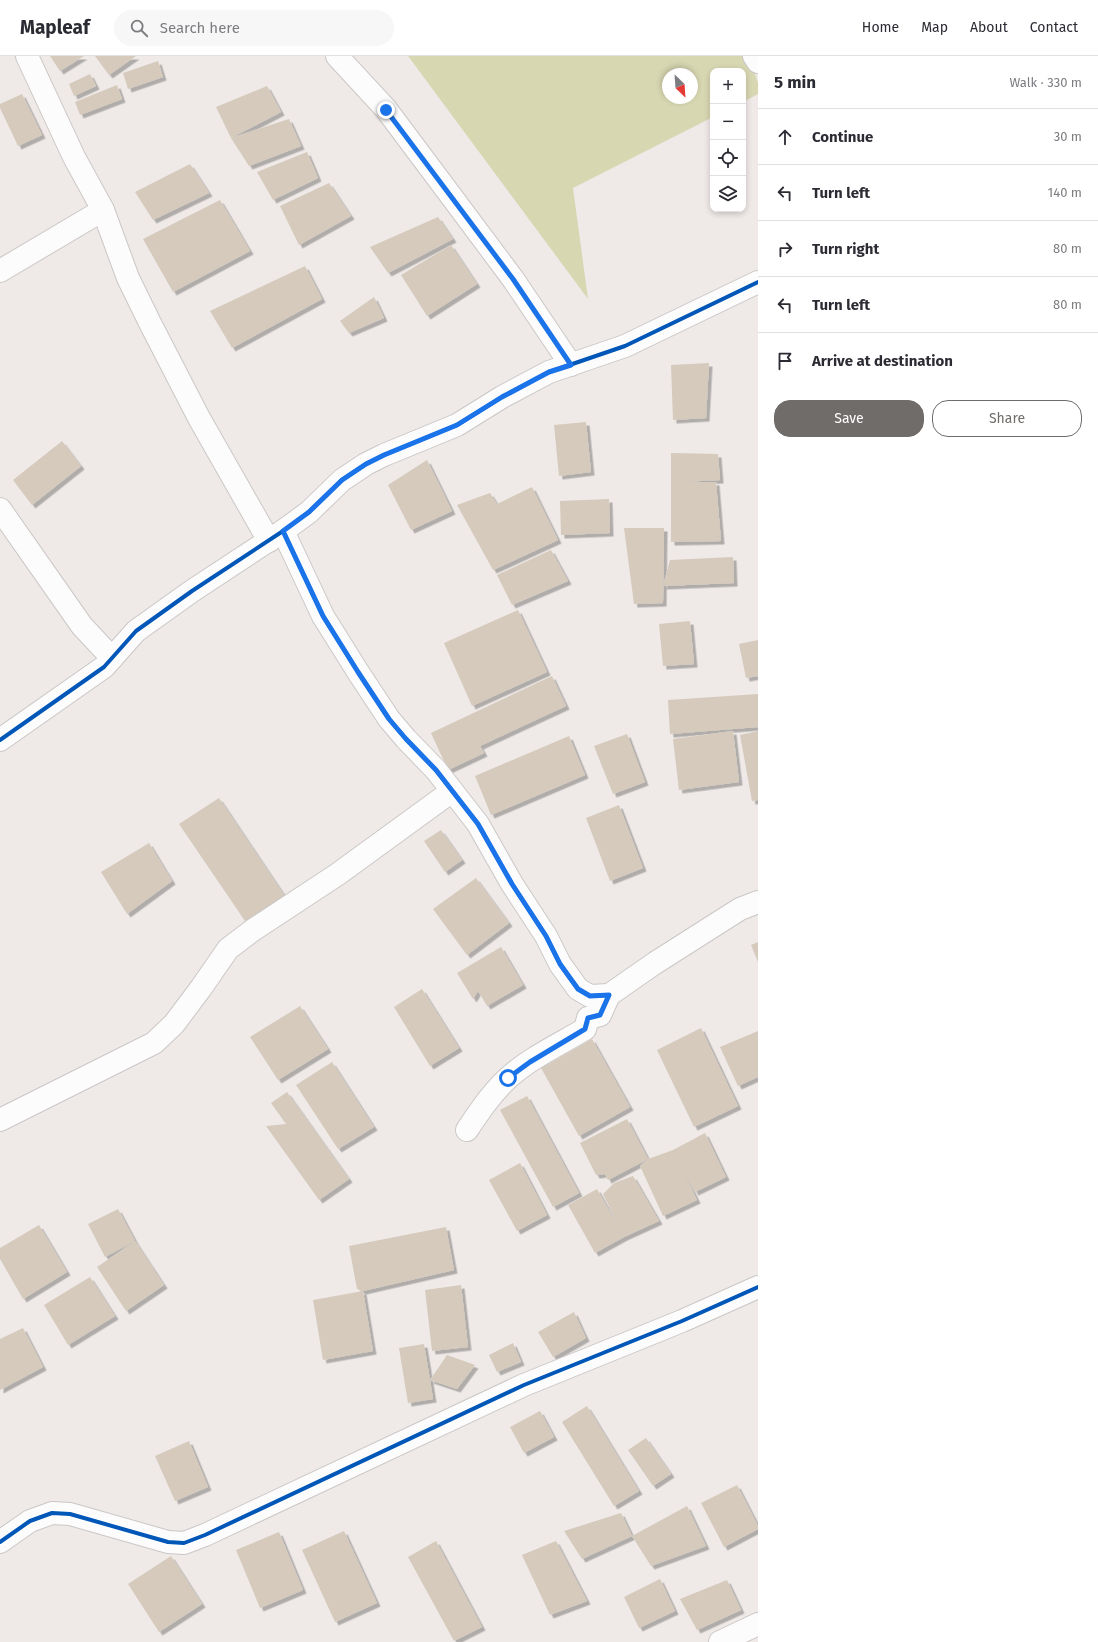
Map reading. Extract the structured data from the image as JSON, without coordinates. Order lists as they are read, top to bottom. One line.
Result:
{"north":"bottom right","page":{"header":"Mapleaf","search":"Search here","nav":["Home","Map","About","Contact"],"heading":["5 min","Walk · 330 m"],"map_buttons":["+","−"],"list":[["Continue","30 m"],["Turn left","140 m"],["Turn right","80 m"],["Turn left","80 m"],"Arrive at destination"],"buttons":["Save","Share"]}}
